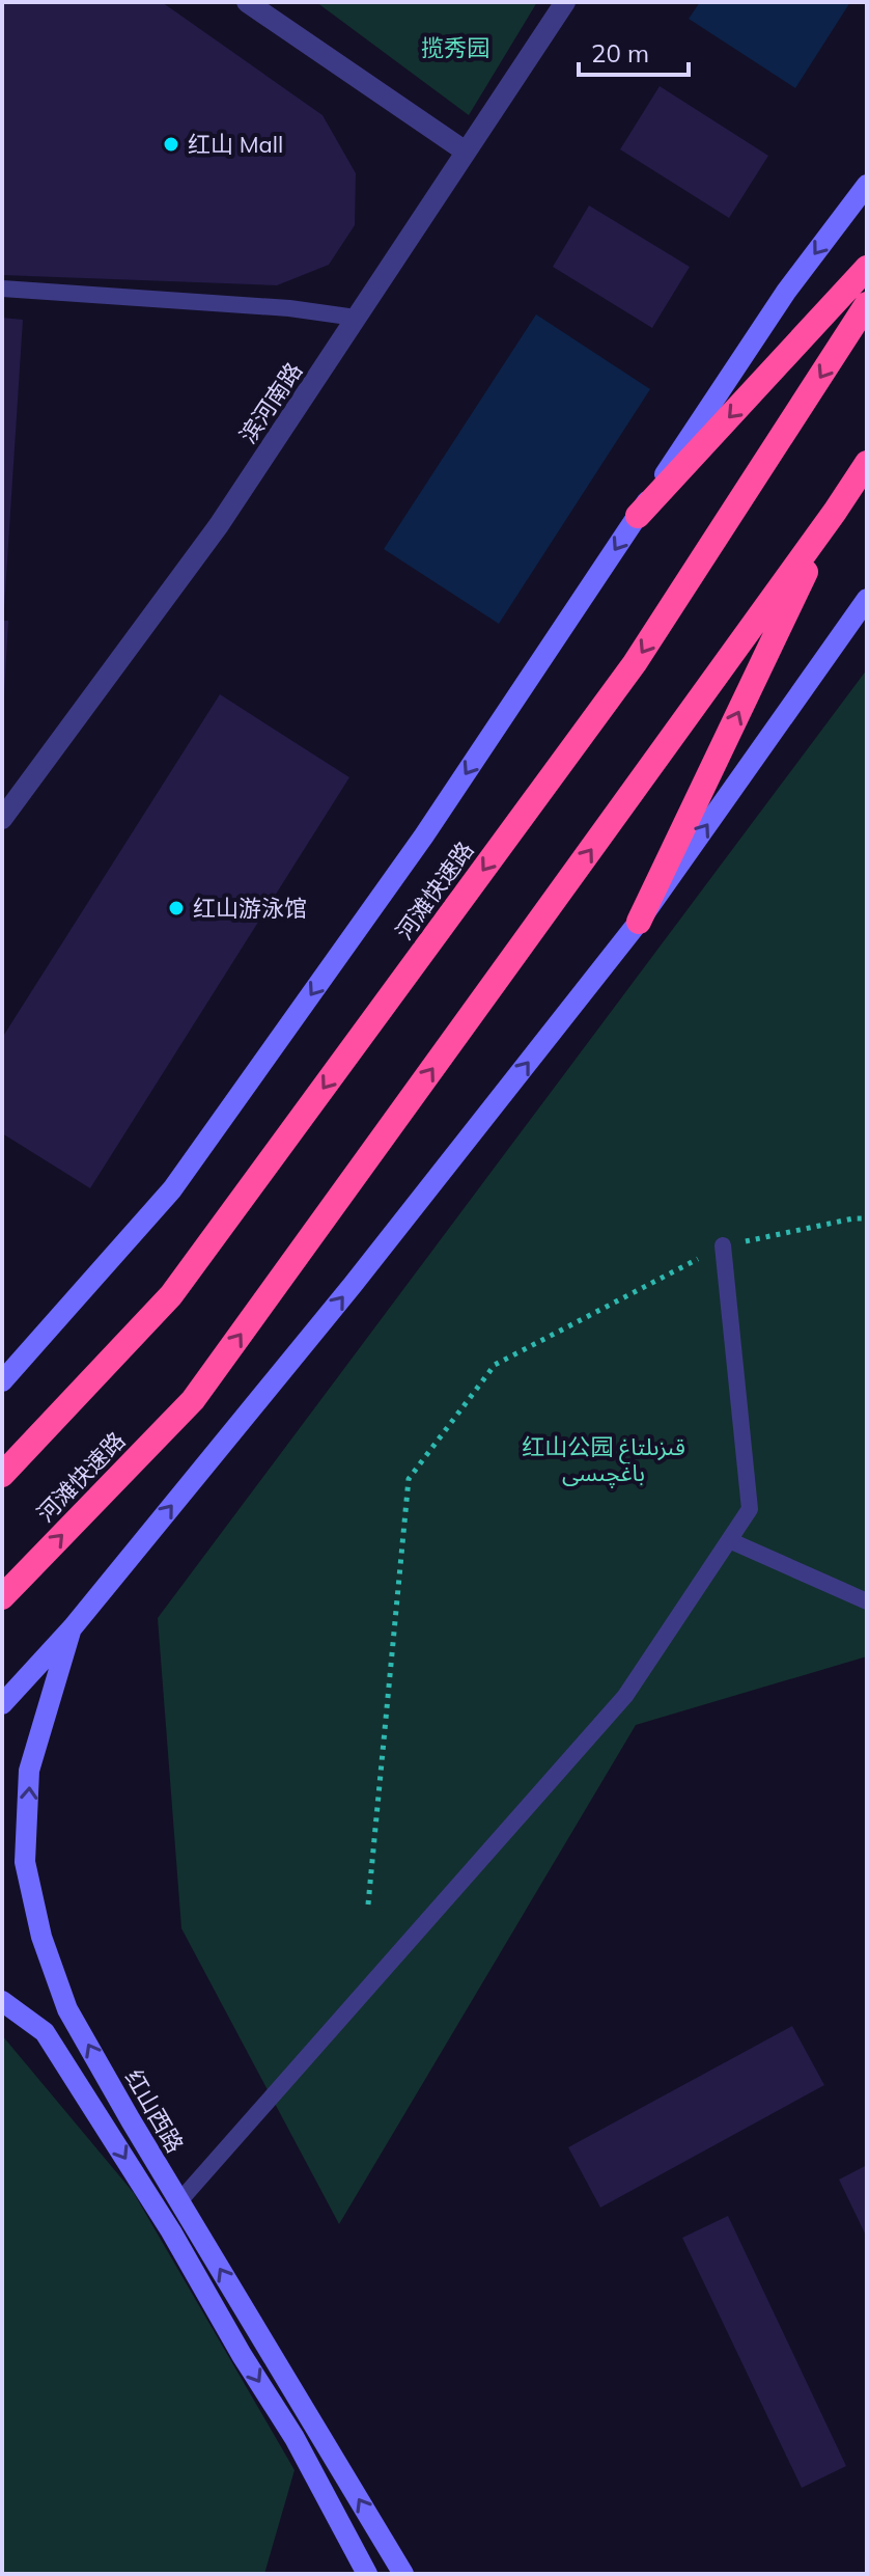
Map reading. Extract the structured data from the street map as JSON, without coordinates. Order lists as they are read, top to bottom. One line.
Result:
{"streets":{"highway":["河滩快速路"],"street":["滨河南路","红山西路"]},"parks":["揽秀园","红山公园 قىزىلتاغ باغچىسى"],"places":["红山 Mall","红山游泳馆"],"scale_bar":"20 m"}
